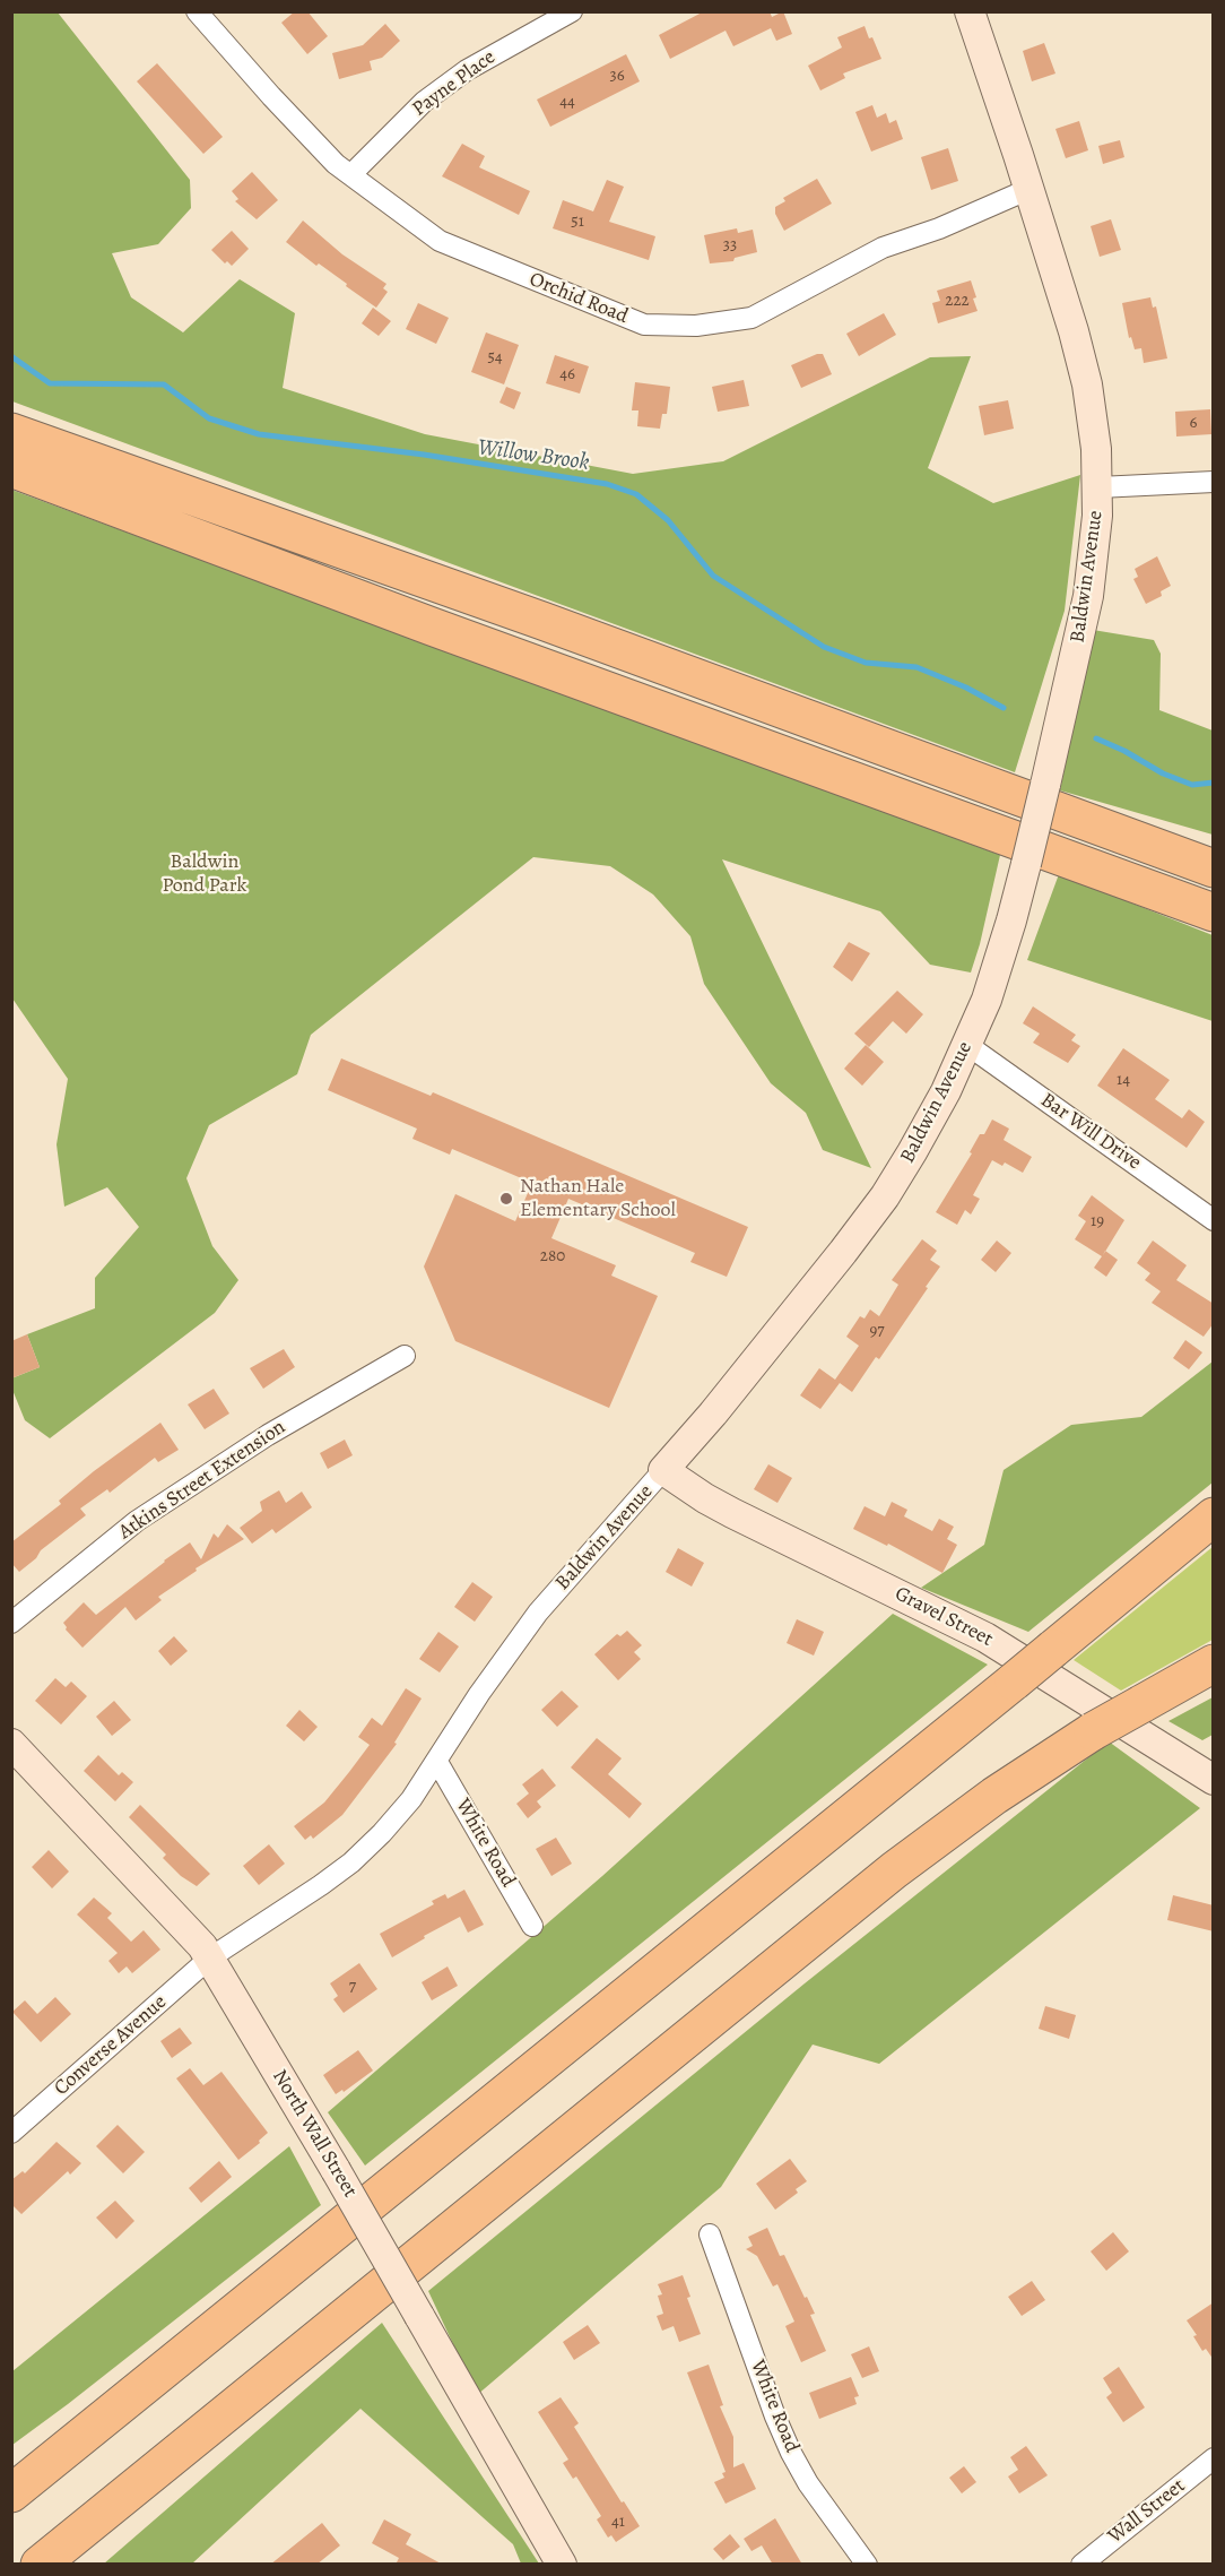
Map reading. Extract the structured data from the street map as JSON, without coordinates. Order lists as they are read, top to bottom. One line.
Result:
{"streets":{"street":["Payne Place","Orchid Road","Baldwin Avenue","Bar Will Drive","Atkins Street Extension","Gravel Street","White Road","Converse Avenue","North Wall Street","Wall Street"]},"crossings":[["Payne Place","Orchid Road"],["Orchid Road","Baldwin Avenue"],["Baldwin Avenue","Bar Will Drive"],["Baldwin Avenue","Gravel Street"],["Baldwin Avenue","White Road"],["Baldwin Avenue","Converse Avenue"],["Baldwin Avenue","North Wall Street"],["Converse Avenue","North Wall Street"]],"water":["Willow Brook"],"parks":["Baldwin Pond Park"],"places":["Nathan Hale Elementary School"],"house_numbers":["36","44","51","33","222","54","46","6","14","19","280","97","7","41"]}
